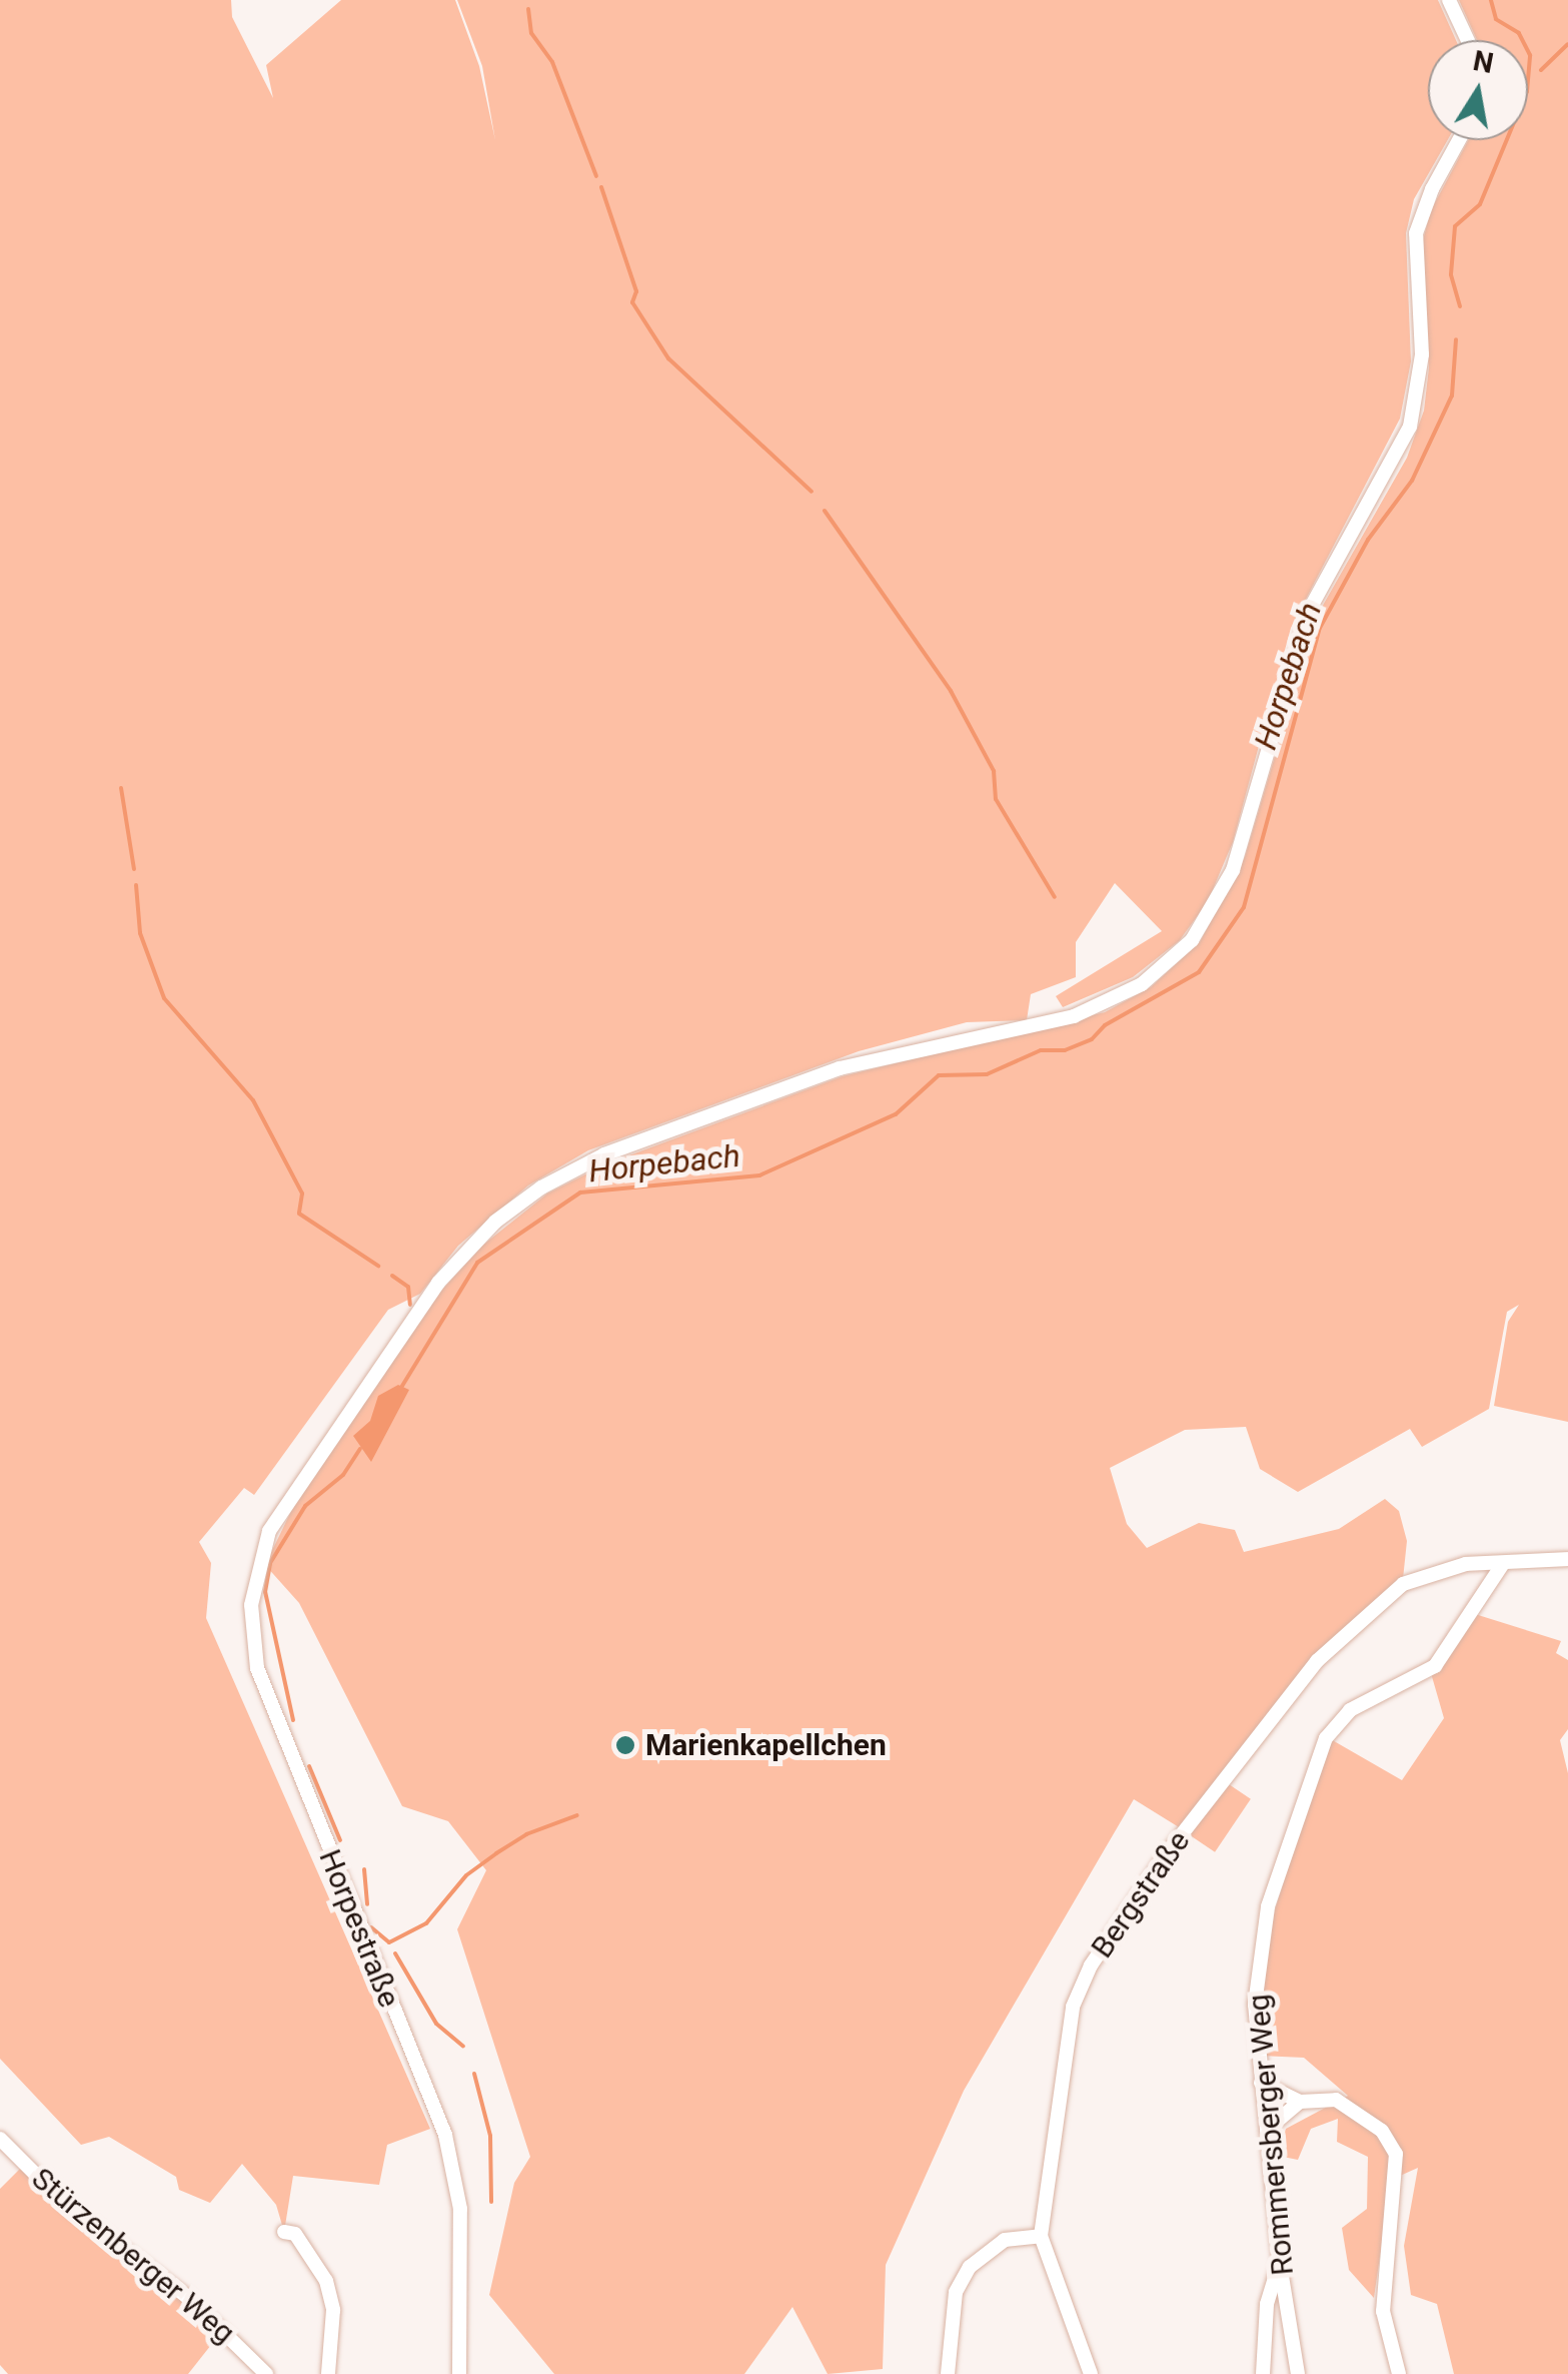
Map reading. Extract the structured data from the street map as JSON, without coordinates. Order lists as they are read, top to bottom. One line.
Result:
{"streets":{"street":["Bergstraße","Horpestraße","Rommersberger Weg","Stürzenberger Weg"]},"crossings":[["Bergstraße","Rommersberger Weg"]],"water":["Horpebach"],"places":["Marienkapellchen"],"north":"top"}
